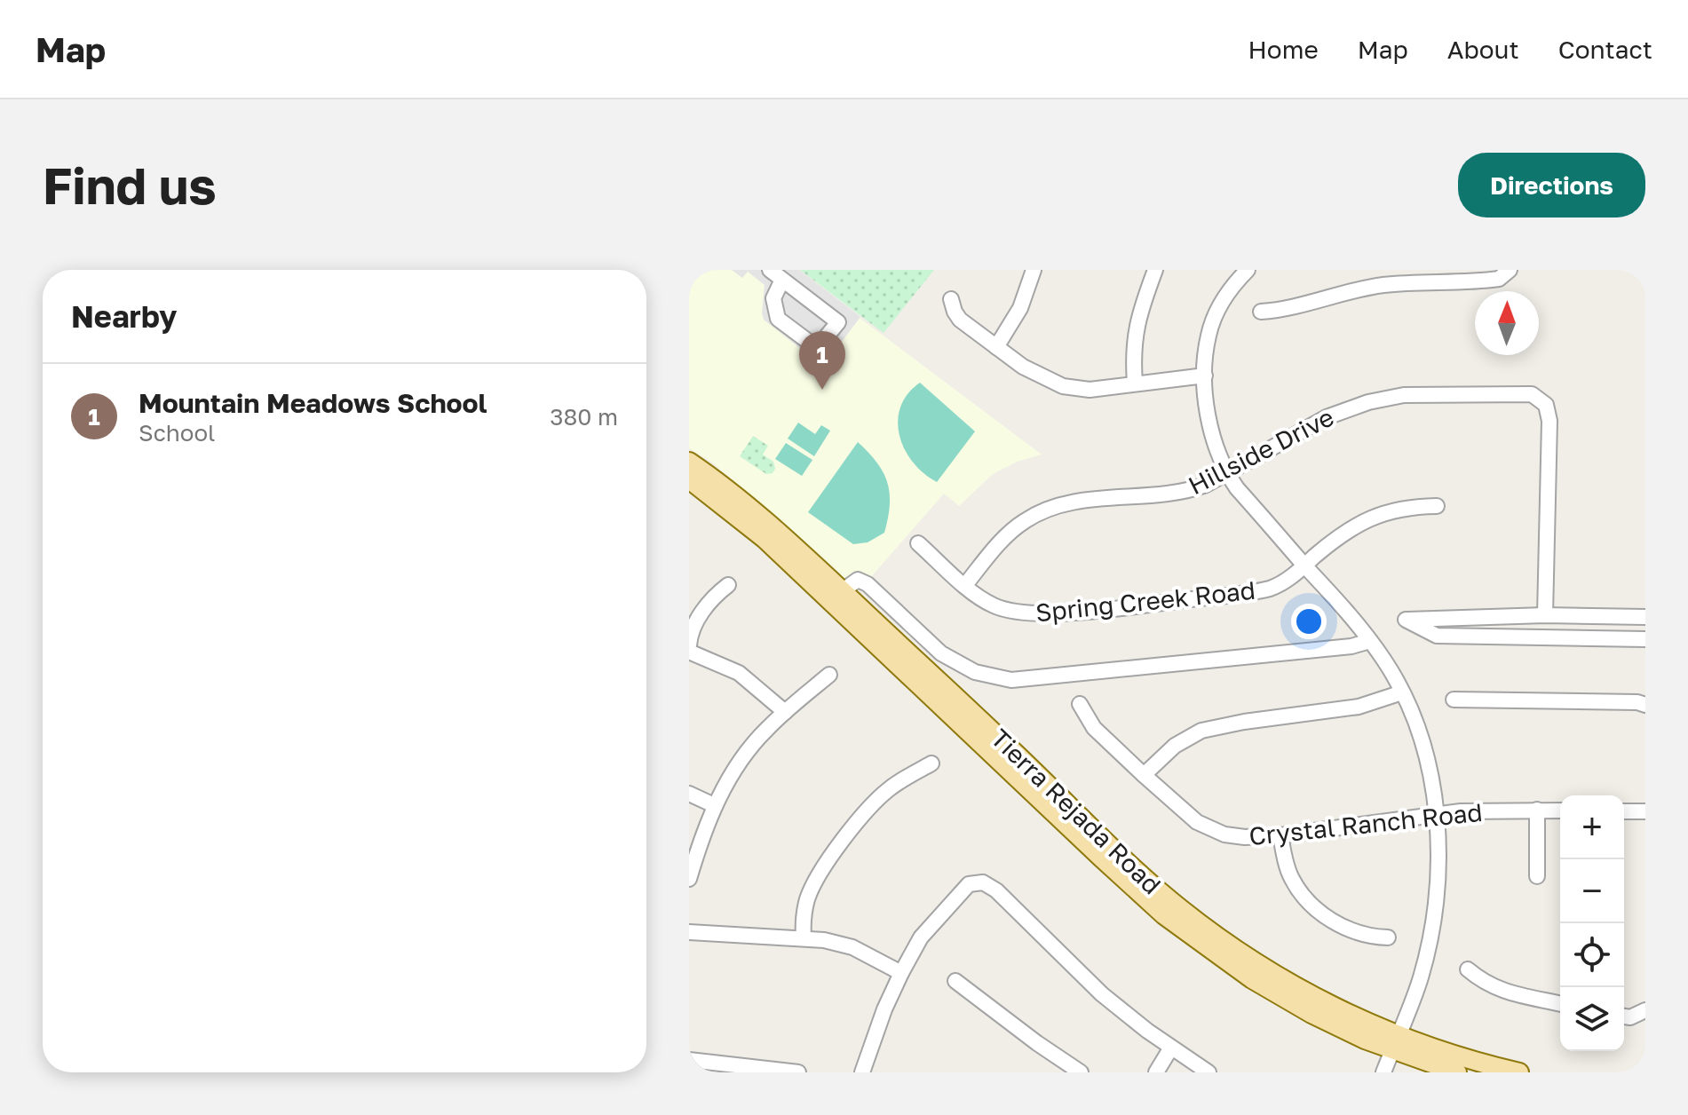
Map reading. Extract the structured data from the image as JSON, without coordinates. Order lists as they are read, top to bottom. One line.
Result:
{"streets":{"main road":["Tierra Rejada Road"],"street":["Hillside Drive","Spring Creek Road","Crystal Ranch Road"]},"crossings":[["Hillside Drive","Spring Creek Road"]],"north":"top","page":{"header":"Map","nav":["Home","Map","About","Contact"],"buttons":"Directions","title":"Find us","heading":"Nearby","pins":"1","list":[{"mark":"1","name":"Mountain Meadows School","note":"School","value":"380 m"}],"map_buttons":["+","−"]}}
